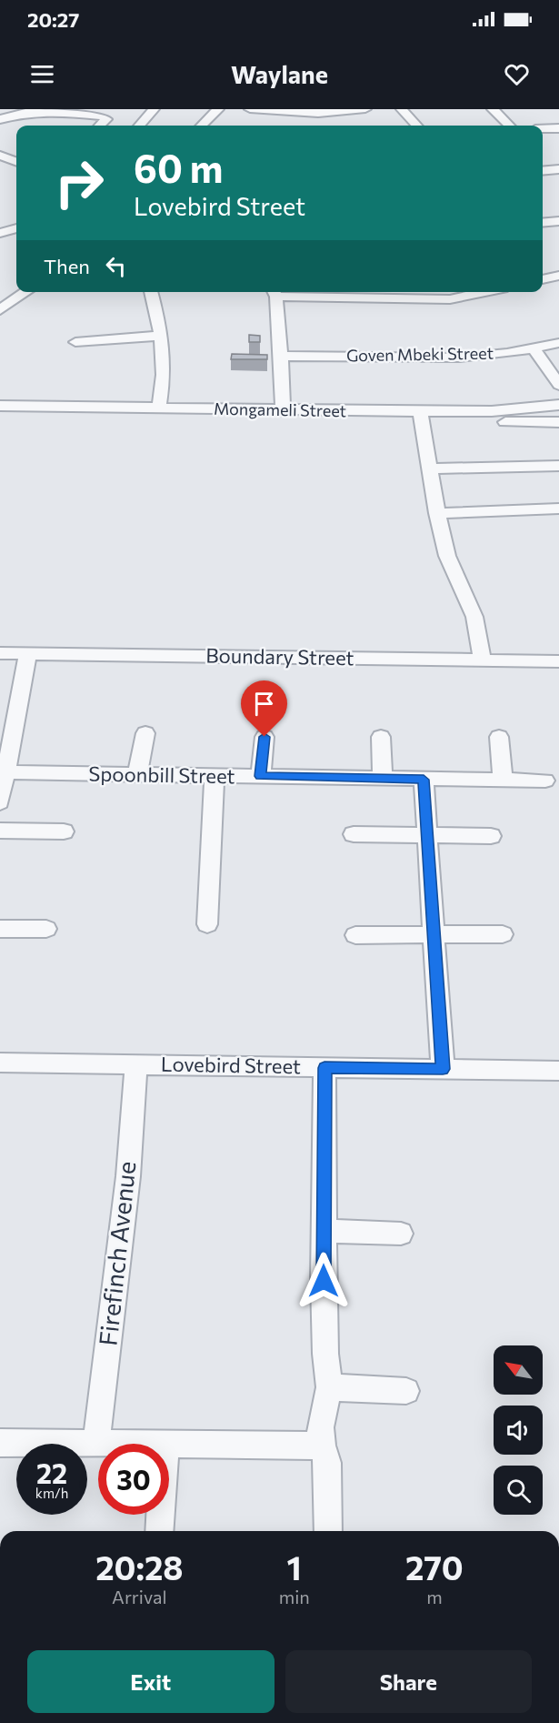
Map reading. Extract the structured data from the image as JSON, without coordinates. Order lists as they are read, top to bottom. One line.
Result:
{"streets":{"street":["Goven Mbeki Street","Mongameli Street","Boundary Street","Spoonbill Street","Lovebird Street","Firefinch Avenue"]},"crossings":[["Lovebird Street","Firefinch Avenue"]],"north":"top left","page":{"status":"20:27","header":"Waylane","turn":["60 m","Lovebird Street"],"then":"Then","speed":"22 km/h","limit":"30","eta":["20:28","Arrival","1","min","270","m"],"buttons":["Exit","Share"]}}
